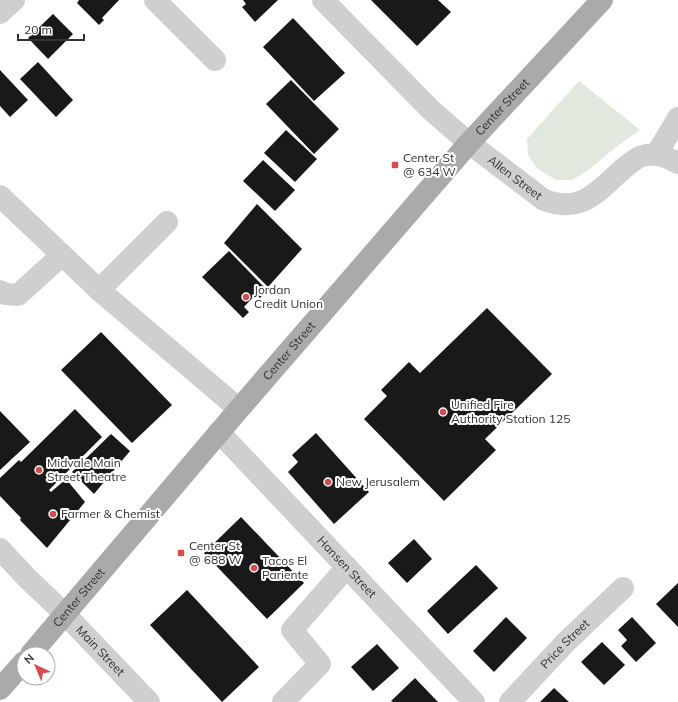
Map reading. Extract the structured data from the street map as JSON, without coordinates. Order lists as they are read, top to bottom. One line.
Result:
{"streets":{"main road":["Center Street"],"street":["Allen Street","Hansen Street","Price Street","Main Street"]},"crossings":[["Center Street","Allen Street"],["Center Street","Hansen Street"],["Center Street","Main Street"]],"places":{"transit":["Center St @ 634 W","Center St @ 688 W"],"other":["Jordan Credit Union","Unified Fire Authority Station 125","Midvale Main Street Theatre","New Jerusalem","Farmer & Chemist","Tacos El Pariente"]},"scale_bar":"20 m","north":"top left"}
